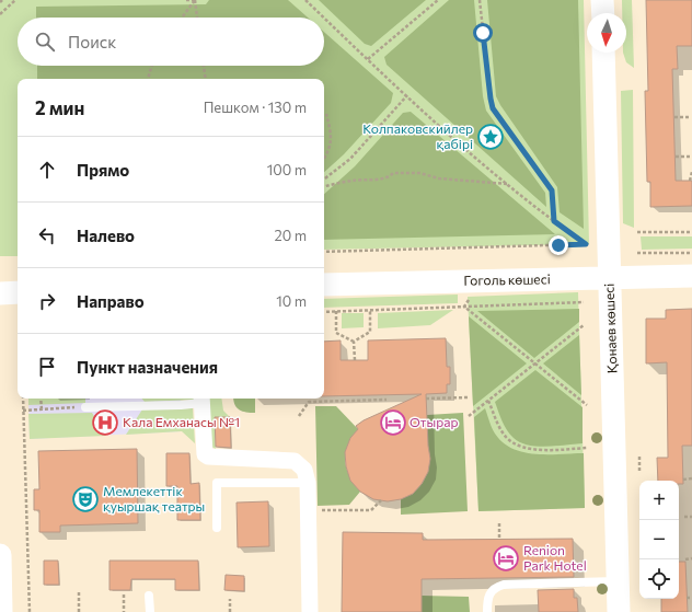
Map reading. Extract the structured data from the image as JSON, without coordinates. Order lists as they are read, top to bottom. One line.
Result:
{"streets":{"street":["Гоголь көшесі","Қонаев көшесі"]},"crossings":[["Гоголь көшесі","Қонаев көшесі"]],"places":{"place":["Колпаковскийлер қабірі"],"hospital":["Кала Eмханасы №1"],"hotel":["Отырар","Renion Park Hotel"],"theatre":["Мемлекеттік қуыршақ театры"]},"north":"bottom","page":{"search":"Поиск","heading":["2 мин","Пешком · 130 m"],"list":[["Прямо","100 m"],["Налево","20 m"],["Направо","10 m"],"Пункт назначения"],"map_buttons":["+","−"]}}
